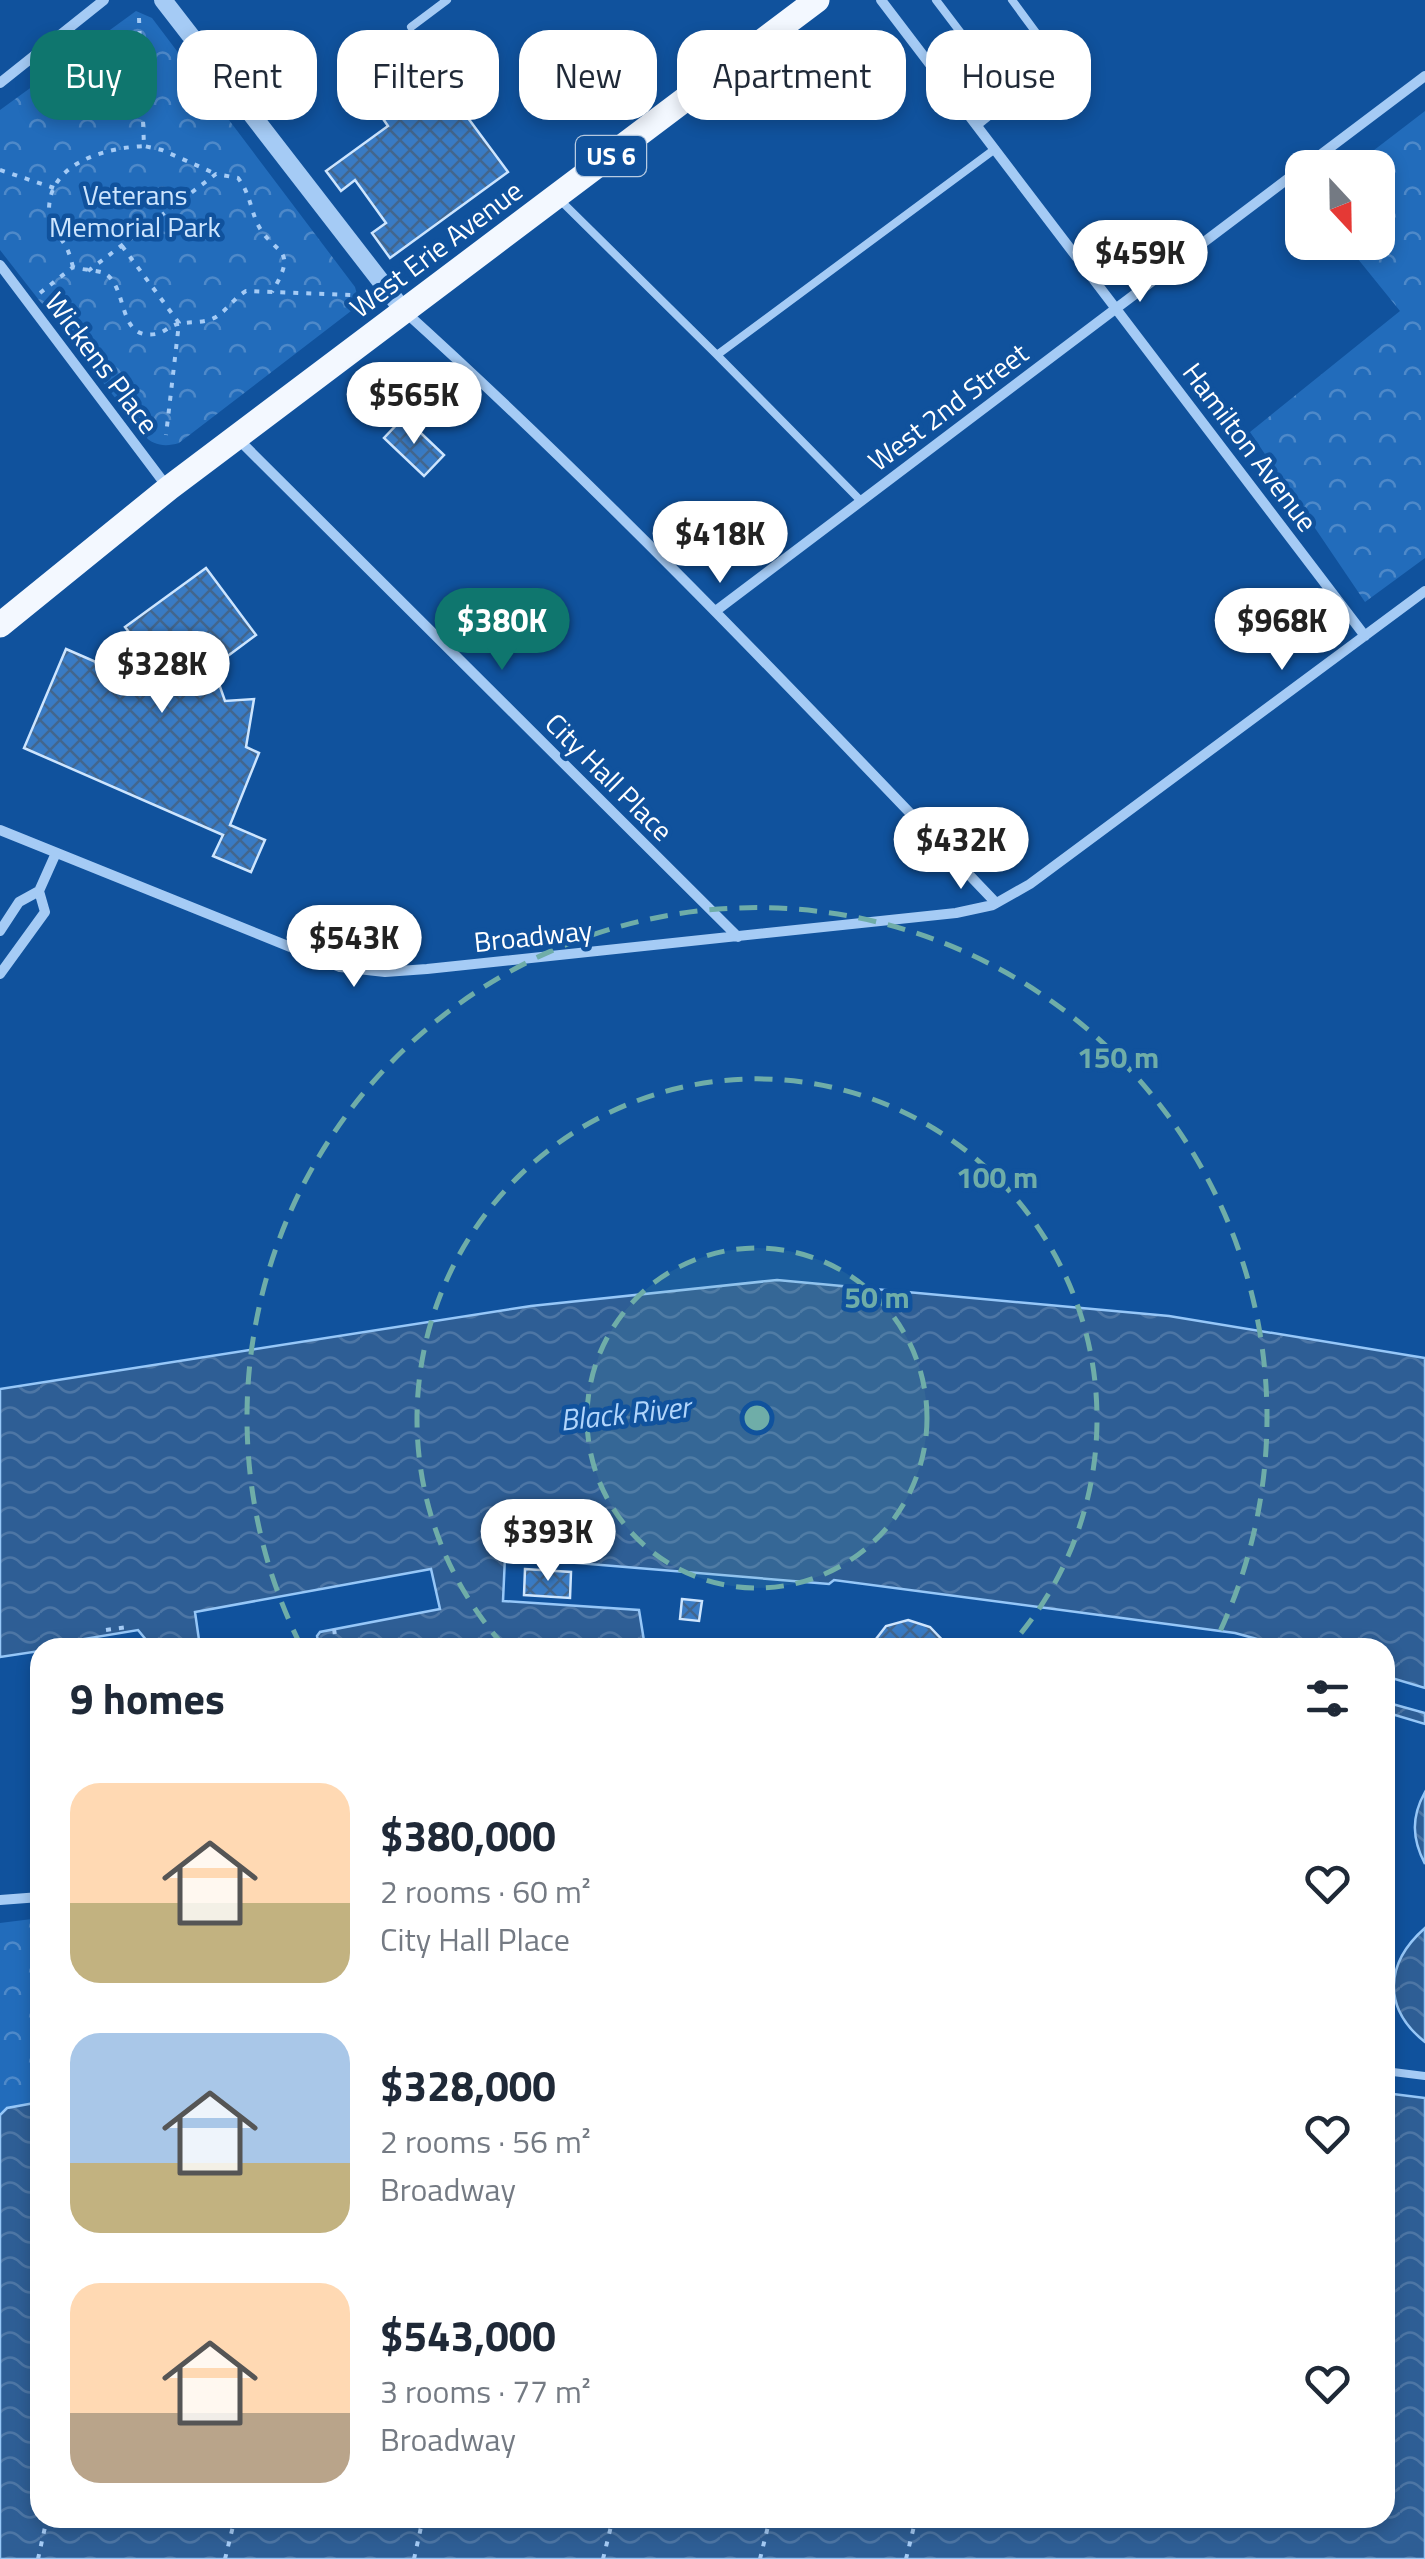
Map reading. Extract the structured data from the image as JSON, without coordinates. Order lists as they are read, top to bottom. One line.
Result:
{"streets":{"main road":["US 6","West Erie Avenue"],"street":["Wickens Place","West 2nd Street","Hamilton Avenue","City Hall Place","Broadway"]},"crossings":[["West Erie Avenue","Wickens Place"],["West Erie Avenue","City Hall Place"],["West 2nd Street","Hamilton Avenue"],["City Hall Place","Broadway"]],"water":["Black River"],"parks":["Veterans Memorial Park"],"north":"bottom","page":{"chip":["Buy","Rent","Filters","New","Apartment","House"],"price":["$459K","$565K","$418K","$380K","$968K","$328K","$432K","$543K","$393K"],"heading":"9 homes","list":[{"name":"$380,000","note":"2 rooms · 60 m² · City Hall Place"},{"name":"$328,000","note":"2 rooms · 56 m² · Broadway"},{"name":"$543,000","note":"3 rooms · 77 m² · Broadway"}]},"rings":["150 m","100 m","50 m"]}
